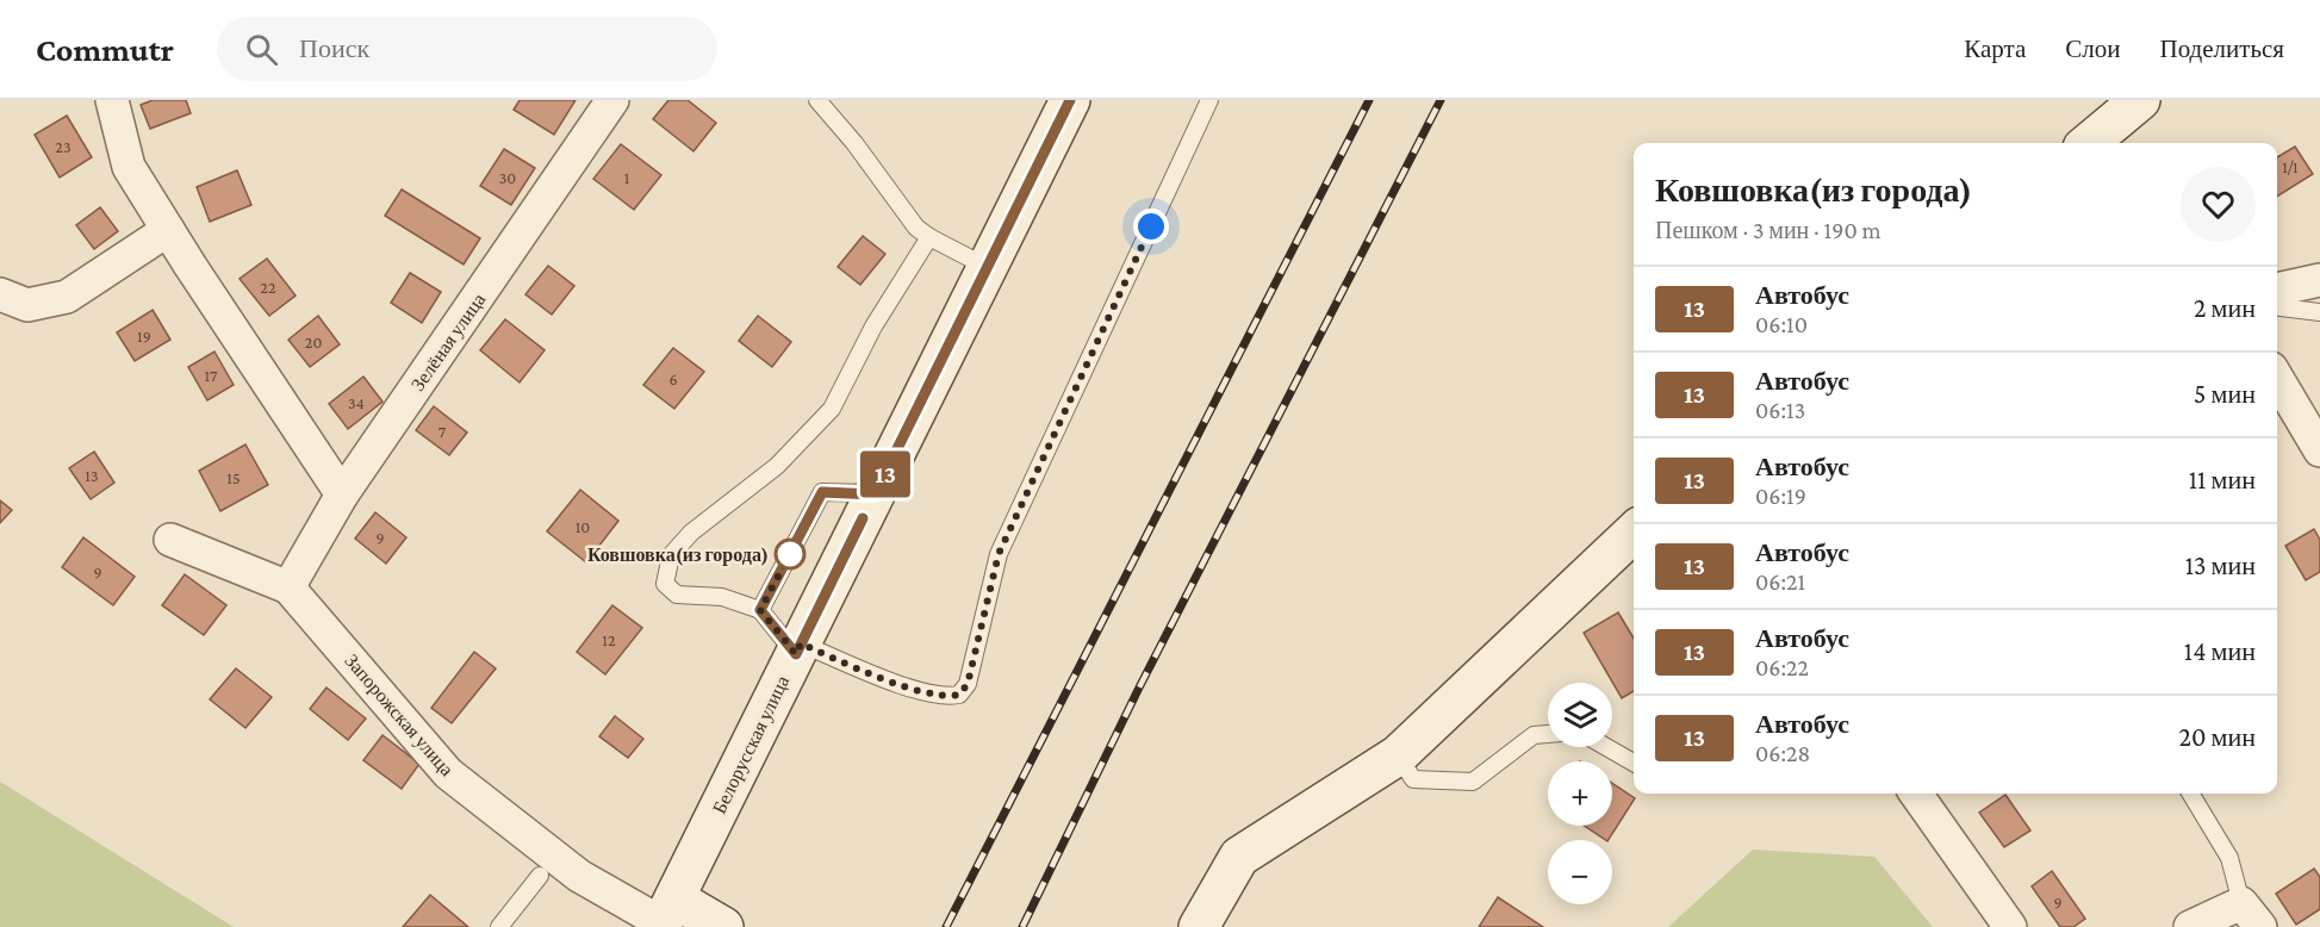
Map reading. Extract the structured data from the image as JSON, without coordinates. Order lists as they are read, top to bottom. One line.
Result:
{"streets":{"main road":["Белорусская улица"],"street":["Зелёная улица","Запорожская улица"]},"crossings":[["Зелёная улица","Запорожская улица"],["Запорожская улица","Белорусская улица"]],"places":["Ковшовка(из города)"],"lines":["bus line 13"],"house_numbers":["23","1/1","30","1","22","19","20","17","6","34","7","13","15","10","9","9","12","9"],"page":{"header":"Commutr","search":"Поиск","nav":["Карта","Слои","Поделиться"],"on_map":"13","heading":["Ковшовка(из города)","Пешком · 3 мин · 190 m"],"list":[{"mark":"13","name":"Автобус","note":"06:10","value":"2 мин"},{"mark":"13","name":"Автобус","note":"06:13","value":"5 мин"},{"mark":"13","name":"Автобус","note":"06:19","value":"11 мин"},{"mark":"13","name":"Автобус","note":"06:21","value":"13 мин"},{"mark":"13","name":"Автобус","note":"06:22","value":"14 мин"},{"mark":"13","name":"Автобус","note":"06:28","value":"20 мин"}],"map_buttons":["+","−"]}}
